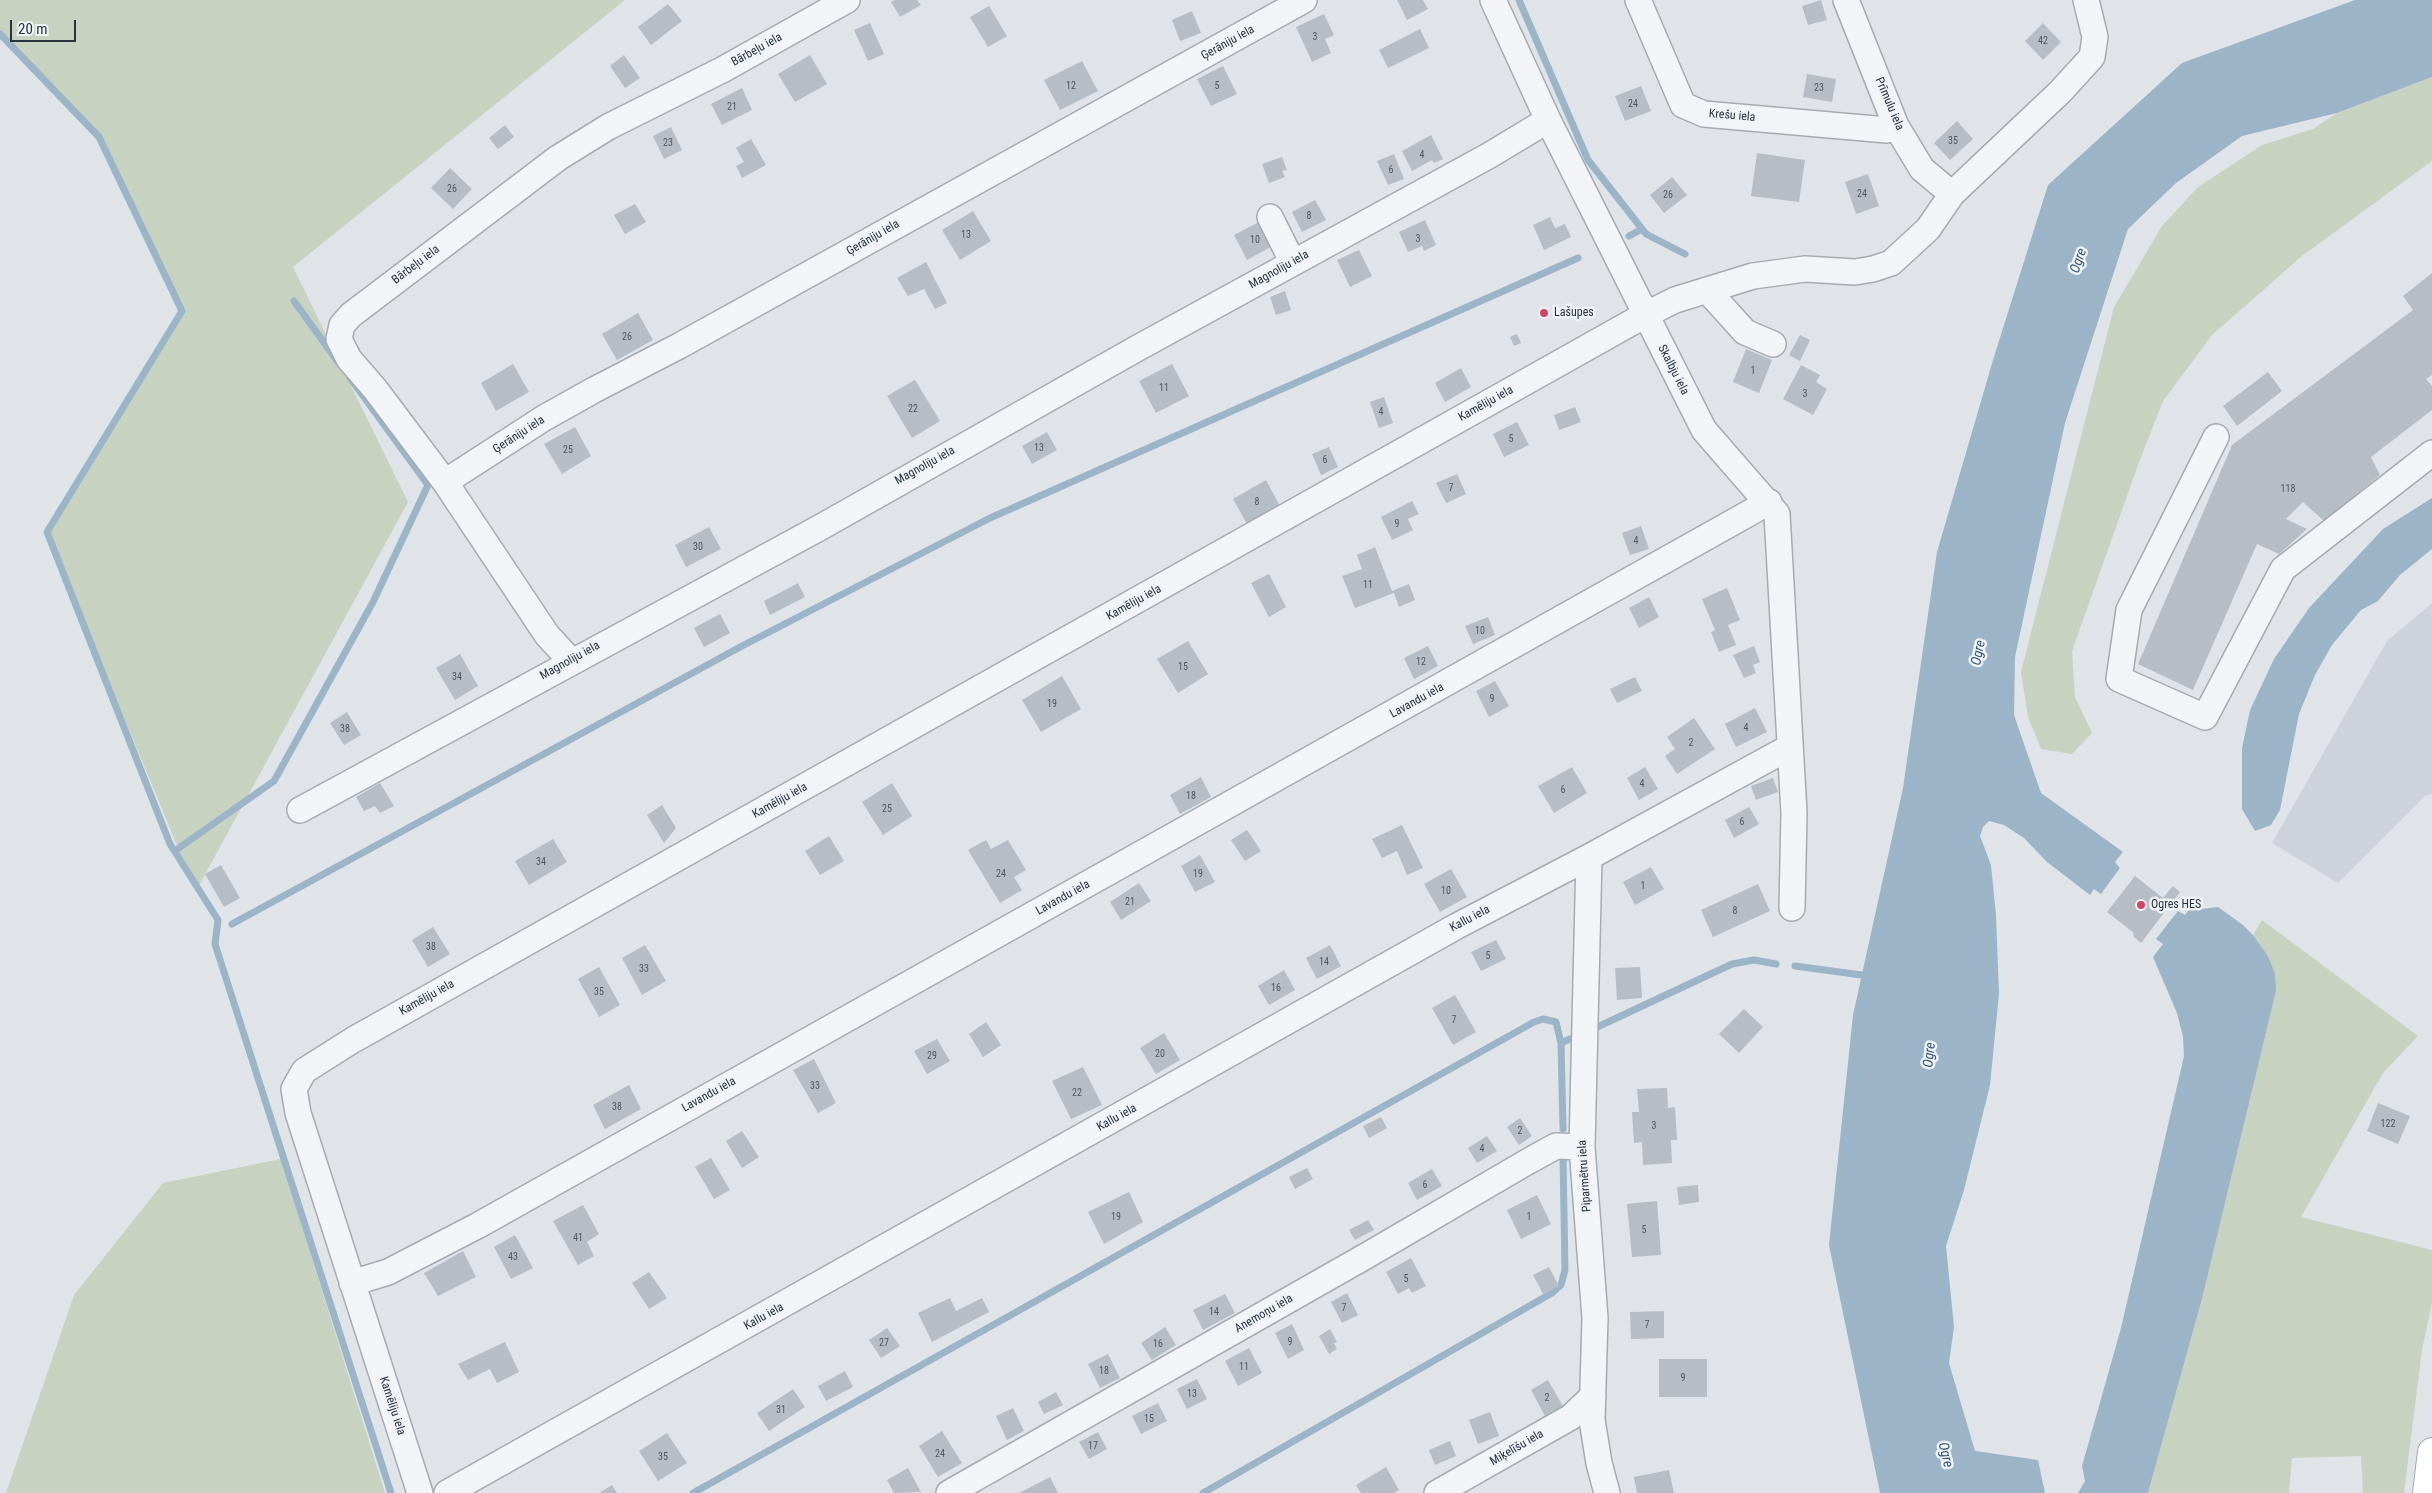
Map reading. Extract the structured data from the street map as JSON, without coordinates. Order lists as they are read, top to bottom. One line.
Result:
{"streets":{"street":["Ģerāniju iela","Bārbeļu iela","Prīmulu iela","Krešu iela","Magnoliju iela","Skalbju iela","Kamēliju iela","Lavandu iela","Kallu iela","Piparmētru iela","Anemoņu iela","Miķelīšu iela"]},"crossings":[["Ģerāniju iela","Bārbeļu iela"],["Bārbeļu iela","Magnoliju iela"],["Prīmulu iela","Krešu iela"],["Prīmulu iela","Kamēliju iela"],["Magnoliju iela","Skalbju iela"],["Skalbju iela","Kamēliju iela"],["Skalbju iela","Lavandu iela"],["Skalbju iela","Kallu iela"],["Kamēliju iela","Lavandu iela"],["Kallu iela","Piparmētru iela"],["Piparmētru iela","Anemoņu iela"],["Piparmētru iela","Miķelīšu iela"]],"water":["Ogre"],"places":["Lašupes","Ogres HES"],"house_numbers":["3","42","12","5","23","24","21","35","23","4","6","26","24","26","8","13","3","10","26","1","11","3","22","4","5","13","25","6","7","118","8","9","4","30","11","10","12","15","34","9","19","4","38","2","4","6","18","25","6","34","24","19","1","10","21","8","38","5","14","33","16","35","7","20","29","33","22","38","122","3","2","4","6","19","1","5","41","43","5","7","14","7","9","27","16","11","18","9","13","2","31","15","17","24","35"],"scale_bar":"20 m"}
